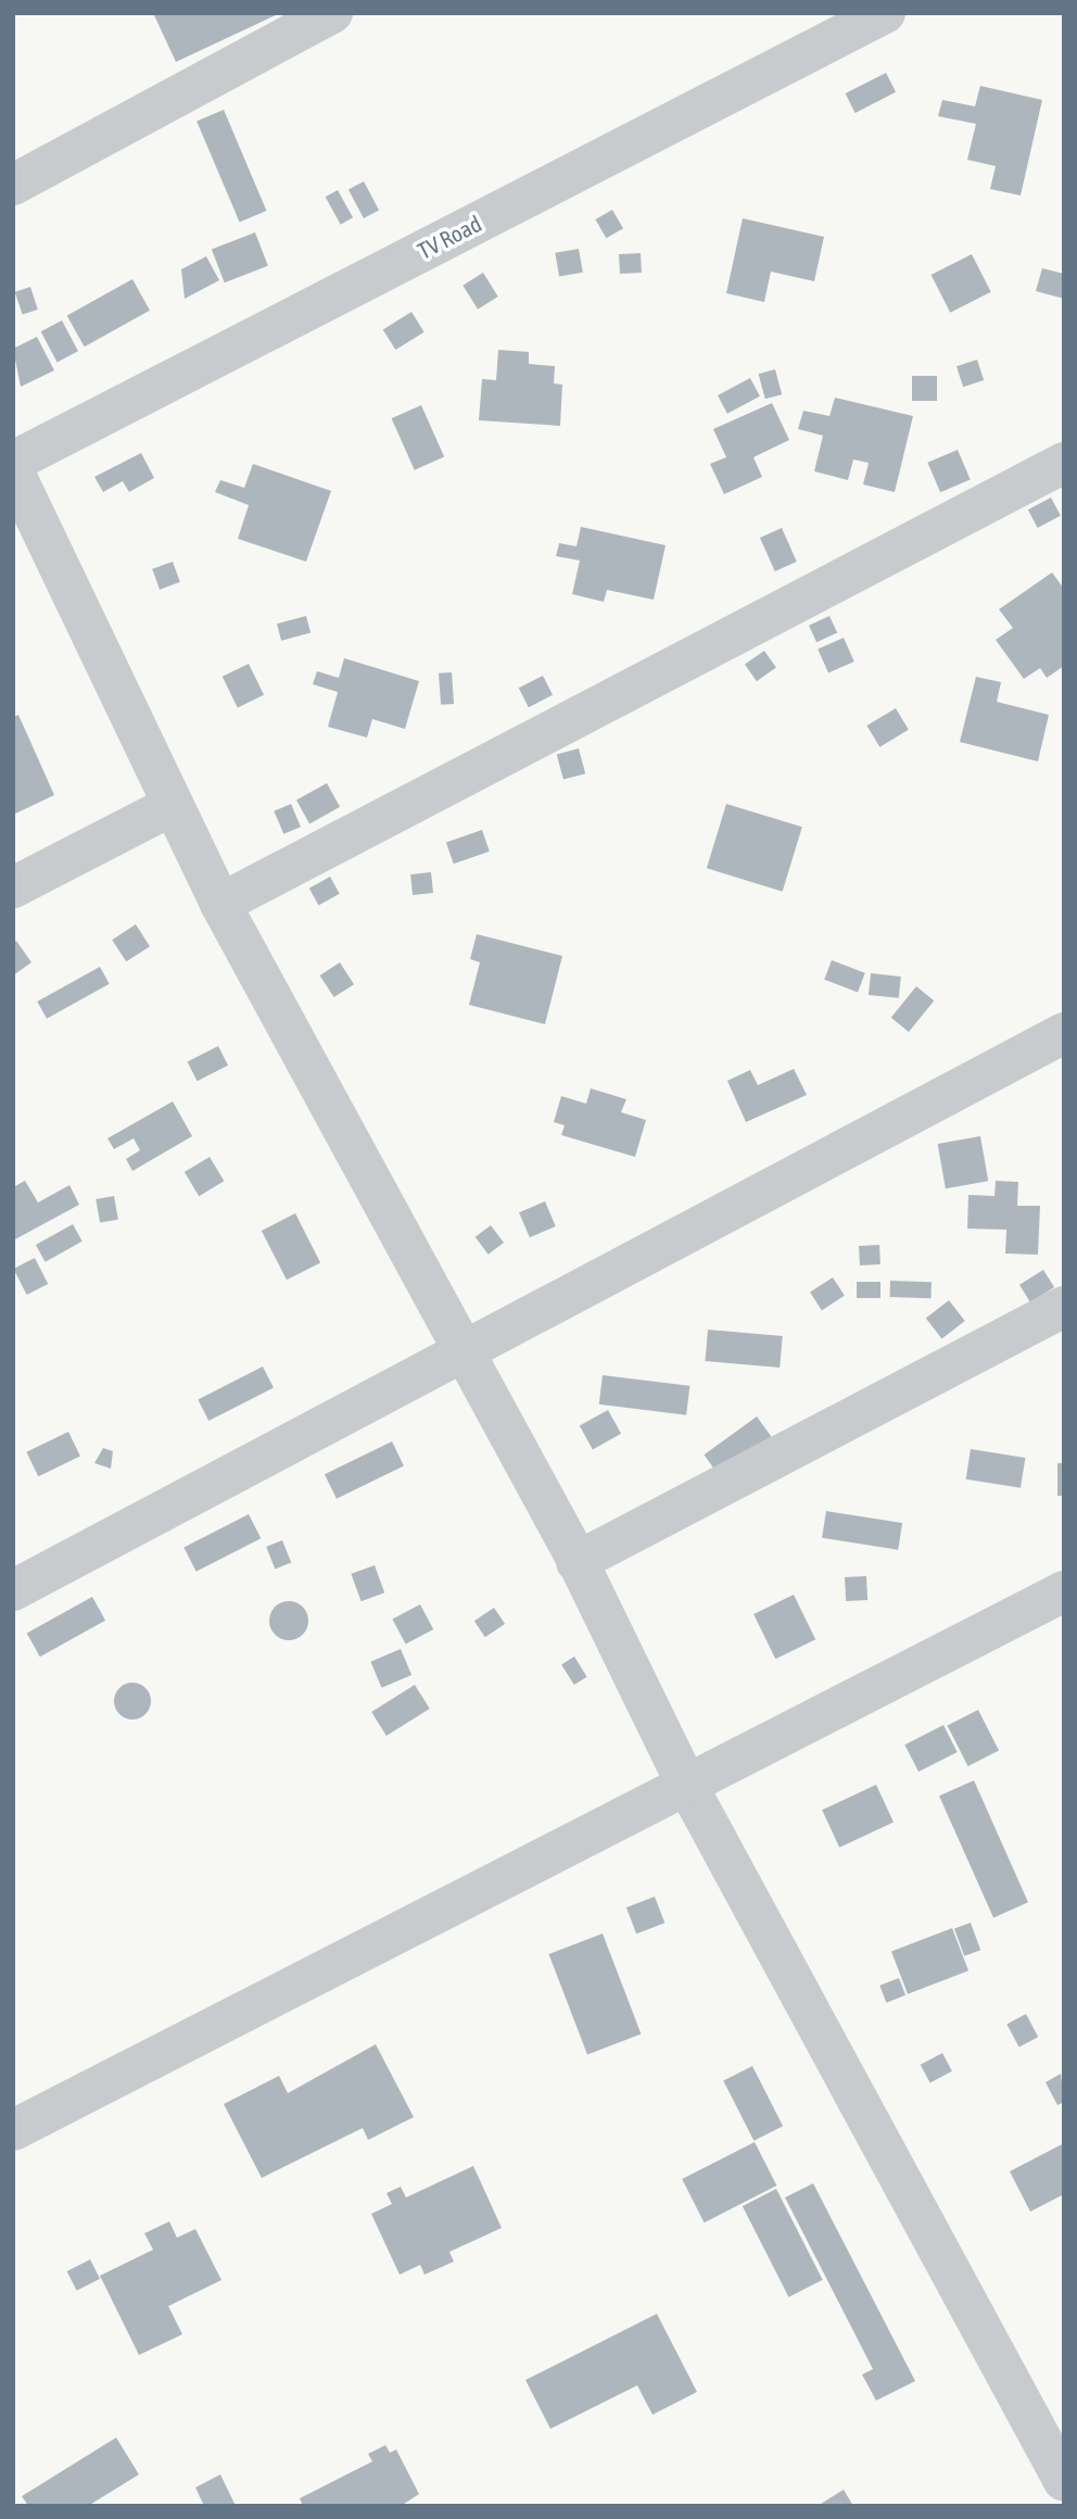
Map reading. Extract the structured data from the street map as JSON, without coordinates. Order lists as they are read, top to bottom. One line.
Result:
{"streets":{"street":["TV Road"]}}
